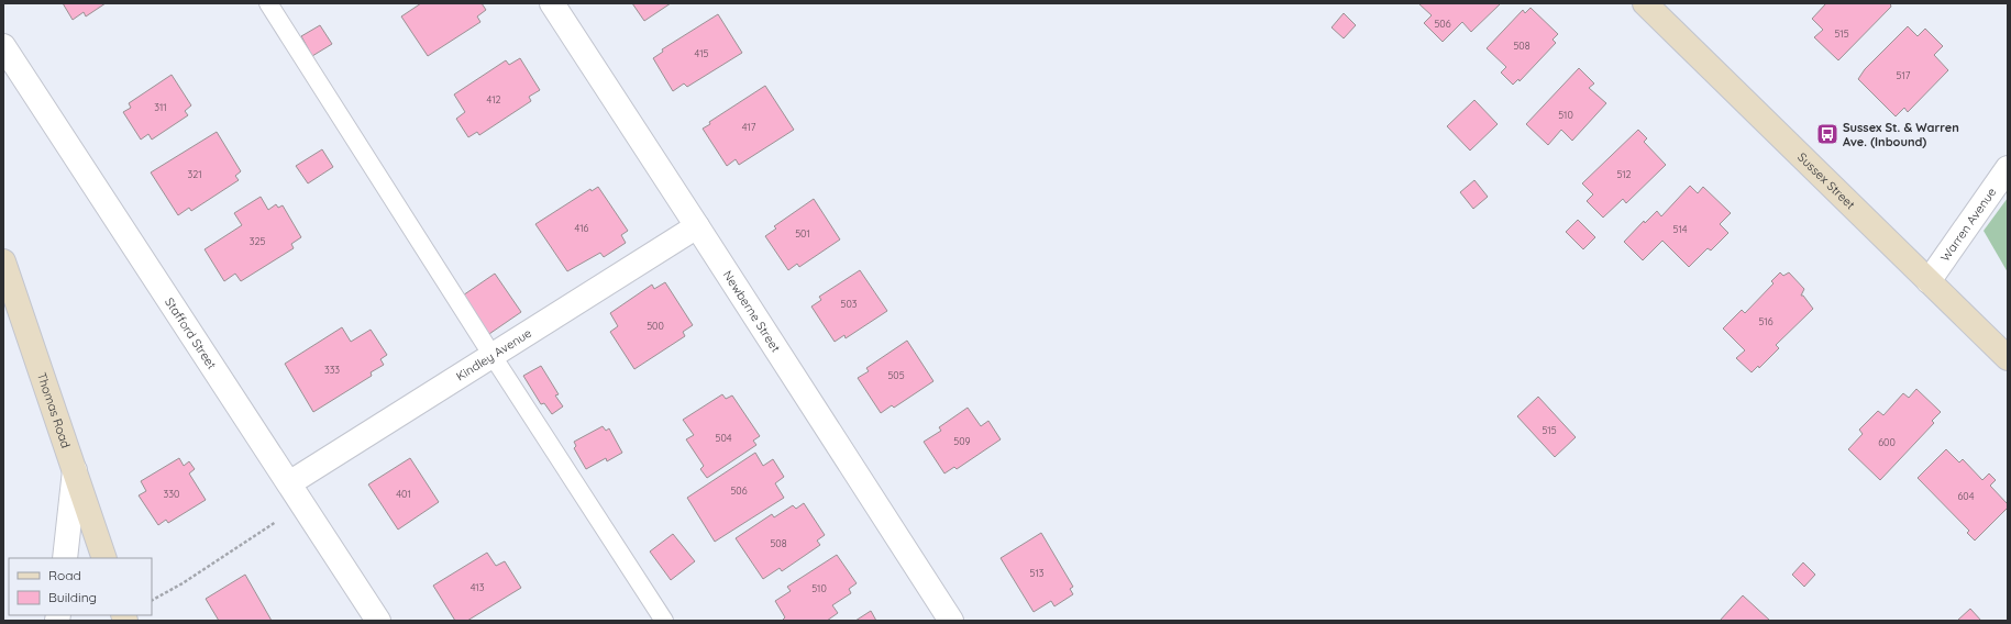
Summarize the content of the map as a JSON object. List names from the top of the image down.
{
  "streets": {
    "street": [
      "Sussex Street",
      "Warren Avenue",
      "Newberne Street",
      "Stafford Street",
      "Kindley Avenue",
      "Thomas Road"
    ]
  },
  "crossings": [
    ["Sussex Street", "Warren Avenue"],
    ["Newberne Street", "Kindley Avenue"],
    ["Stafford Street", "Kindley Avenue"]
  ],
  "places": {
    "bus stop": ["Sussex St. & Warren Ave. (Inbound)"]
  },
  "house_numbers": [
    "506",
    "515",
    "508",
    "415",
    "517",
    "412",
    "311",
    "510",
    "417",
    "321",
    "512",
    "416",
    "514",
    "501",
    "325",
    "503",
    "516",
    "500",
    "333",
    "505",
    "515",
    "504",
    "509",
    "600",
    "506",
    "330",
    "401",
    "604",
    "508",
    "513",
    "413",
    "510"
  ],
  "legend": ["Road", "Building"]
}
